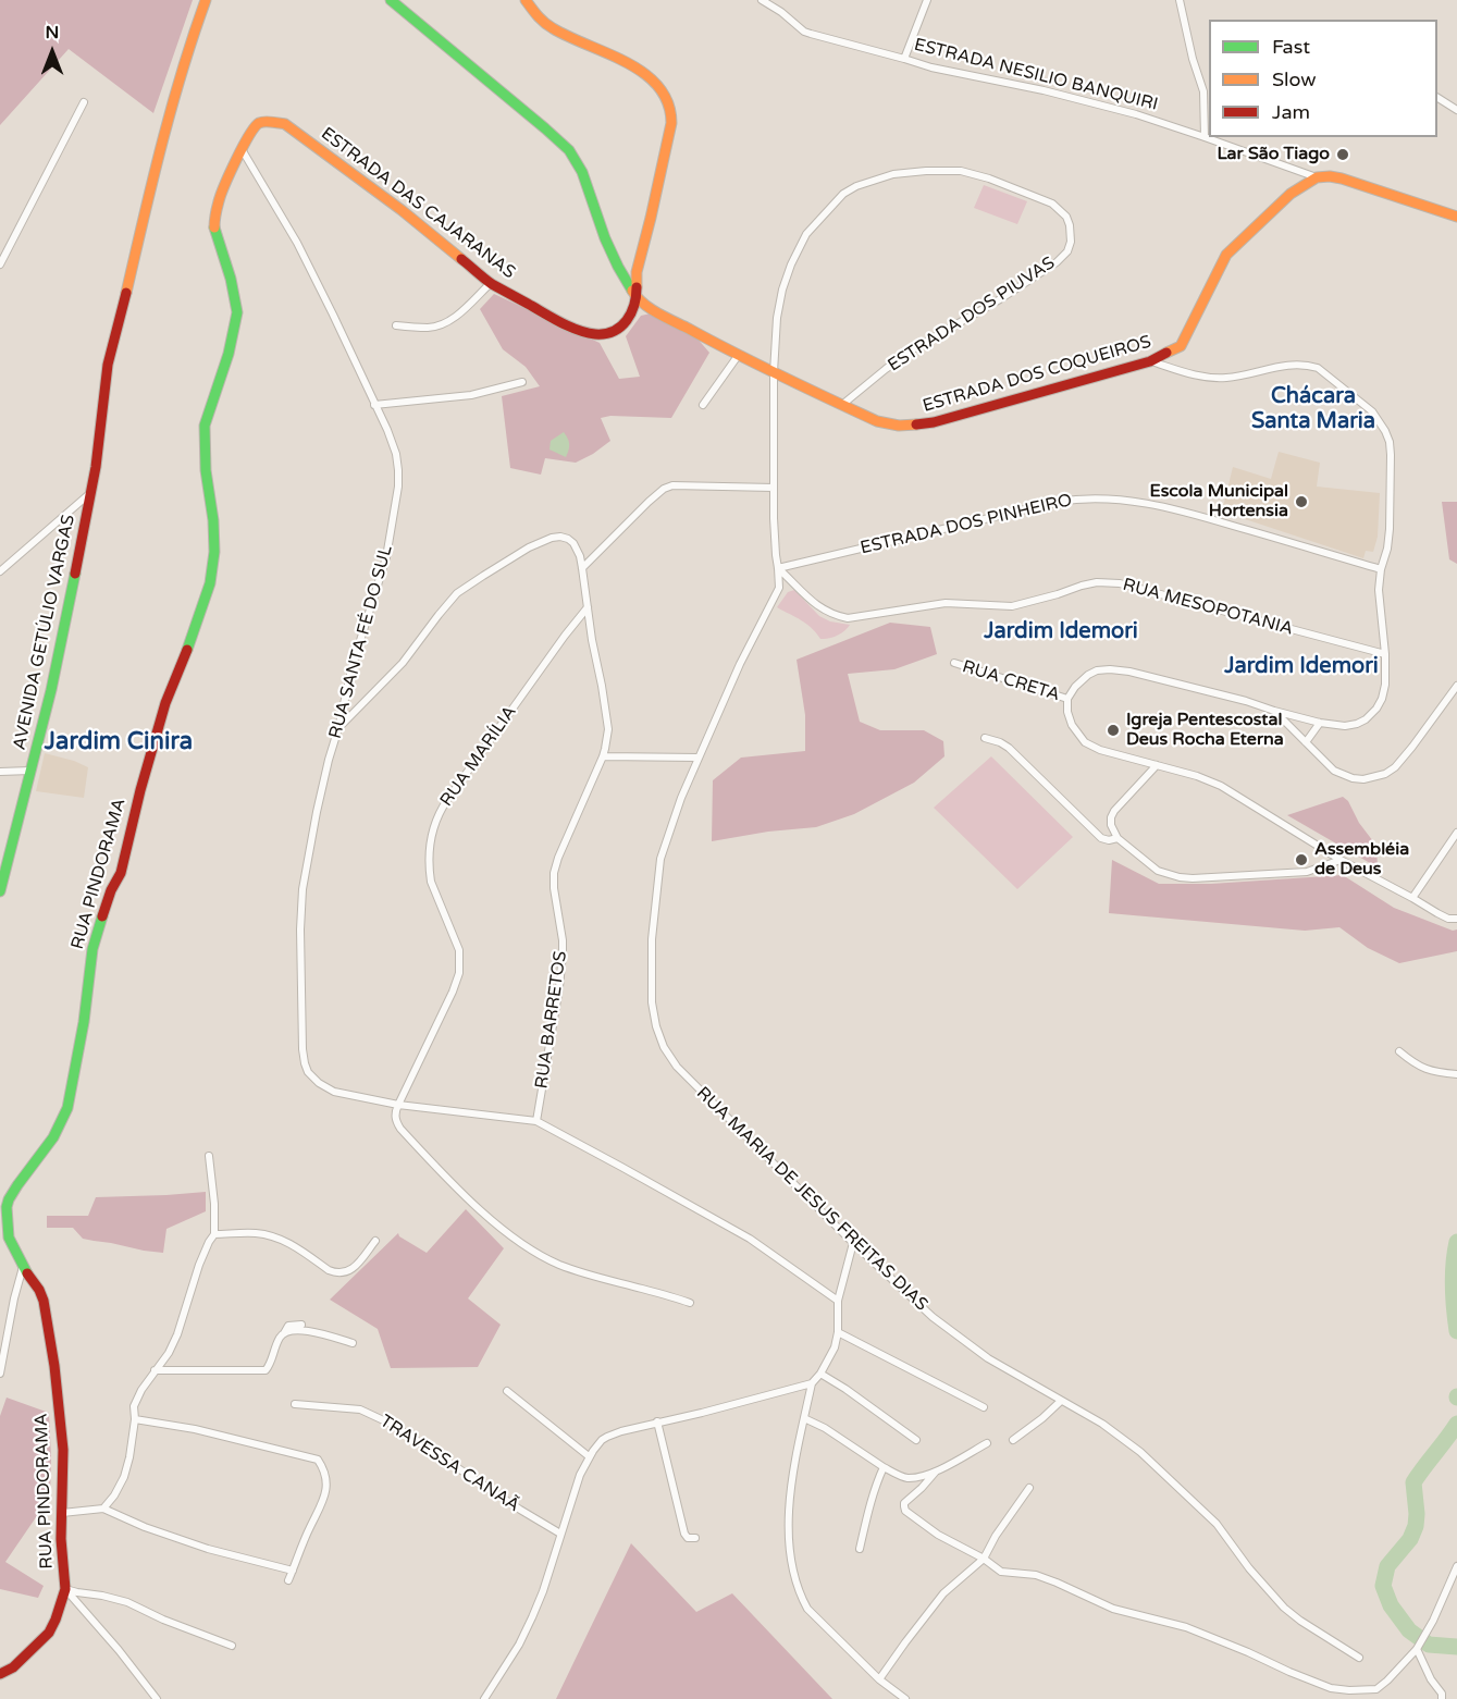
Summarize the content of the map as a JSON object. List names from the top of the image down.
{
  "streets": {
    "street": [
      "ESTRADA NESILIO BANQUIRI",
      "ESTRADA DAS CAJARANAS",
      "ESTRADA DOS PIUVAS",
      "ESTRADA DOS COQUEIROS",
      "ESTRADA DOS PINHEIRO",
      "RUA MESOPOTANIA",
      "AVENIDA GETÚLIO VARGAS",
      "RUA SANTA FÉ DO SUL",
      "RUA CRETA",
      "RUA MARÍLIA",
      "RUA PINDORAMA",
      "RUA BARRETOS",
      "RUA MARIA DE JESUS FREITAS DIAS",
      "TRAVESSA CANAÃ"
    ]
  },
  "crossings": [
    ["ESTRADA NESILIO BANQUIRI", "ESTRADA DOS COQUEIROS"],
    ["ESTRADA DAS CAJARANAS", "ESTRADA DOS COQUEIROS"],
    ["ESTRADA DAS CAJARANAS", "RUA PINDORAMA"],
    ["ESTRADA DOS PIUVAS", "ESTRADA DOS COQUEIROS"],
    ["ESTRADA DOS PIUVAS", "ESTRADA DOS PINHEIRO"],
    ["ESTRADA DOS PIUVAS", "RUA MESOPOTANIA"],
    ["ESTRADA DOS PIUVAS", "RUA MARIA DE JESUS FREITAS DIAS"],
    ["ESTRADA DOS PINHEIRO", "RUA MESOPOTANIA"],
    ["ESTRADA DOS PINHEIRO", "RUA MARIA DE JESUS FREITAS DIAS"],
    ["RUA MESOPOTANIA", "RUA MARIA DE JESUS FREITAS DIAS"],
    ["RUA SANTA FÉ DO SUL", "RUA MARÍLIA"],
    ["RUA SANTA FÉ DO SUL", "RUA PINDORAMA"],
    ["RUA SANTA FÉ DO SUL", "RUA BARRETOS"],
    ["RUA MARÍLIA", "RUA BARRETOS"]
  ],
  "districts": [
    "Chácara Santa Maria",
    "Jardim Idemori",
    "Jardim Idemori",
    "Jardim Cinira"
  ],
  "places": [
    "Lar São Tiago",
    "Escola Municipal Hortensia",
    "Igreja Pentescostal Deus Rocha Eterna",
    "Assembléia de Deus"
  ],
  "legend": ["Fast", "Slow", "Jam"],
  "north": "top"
}
